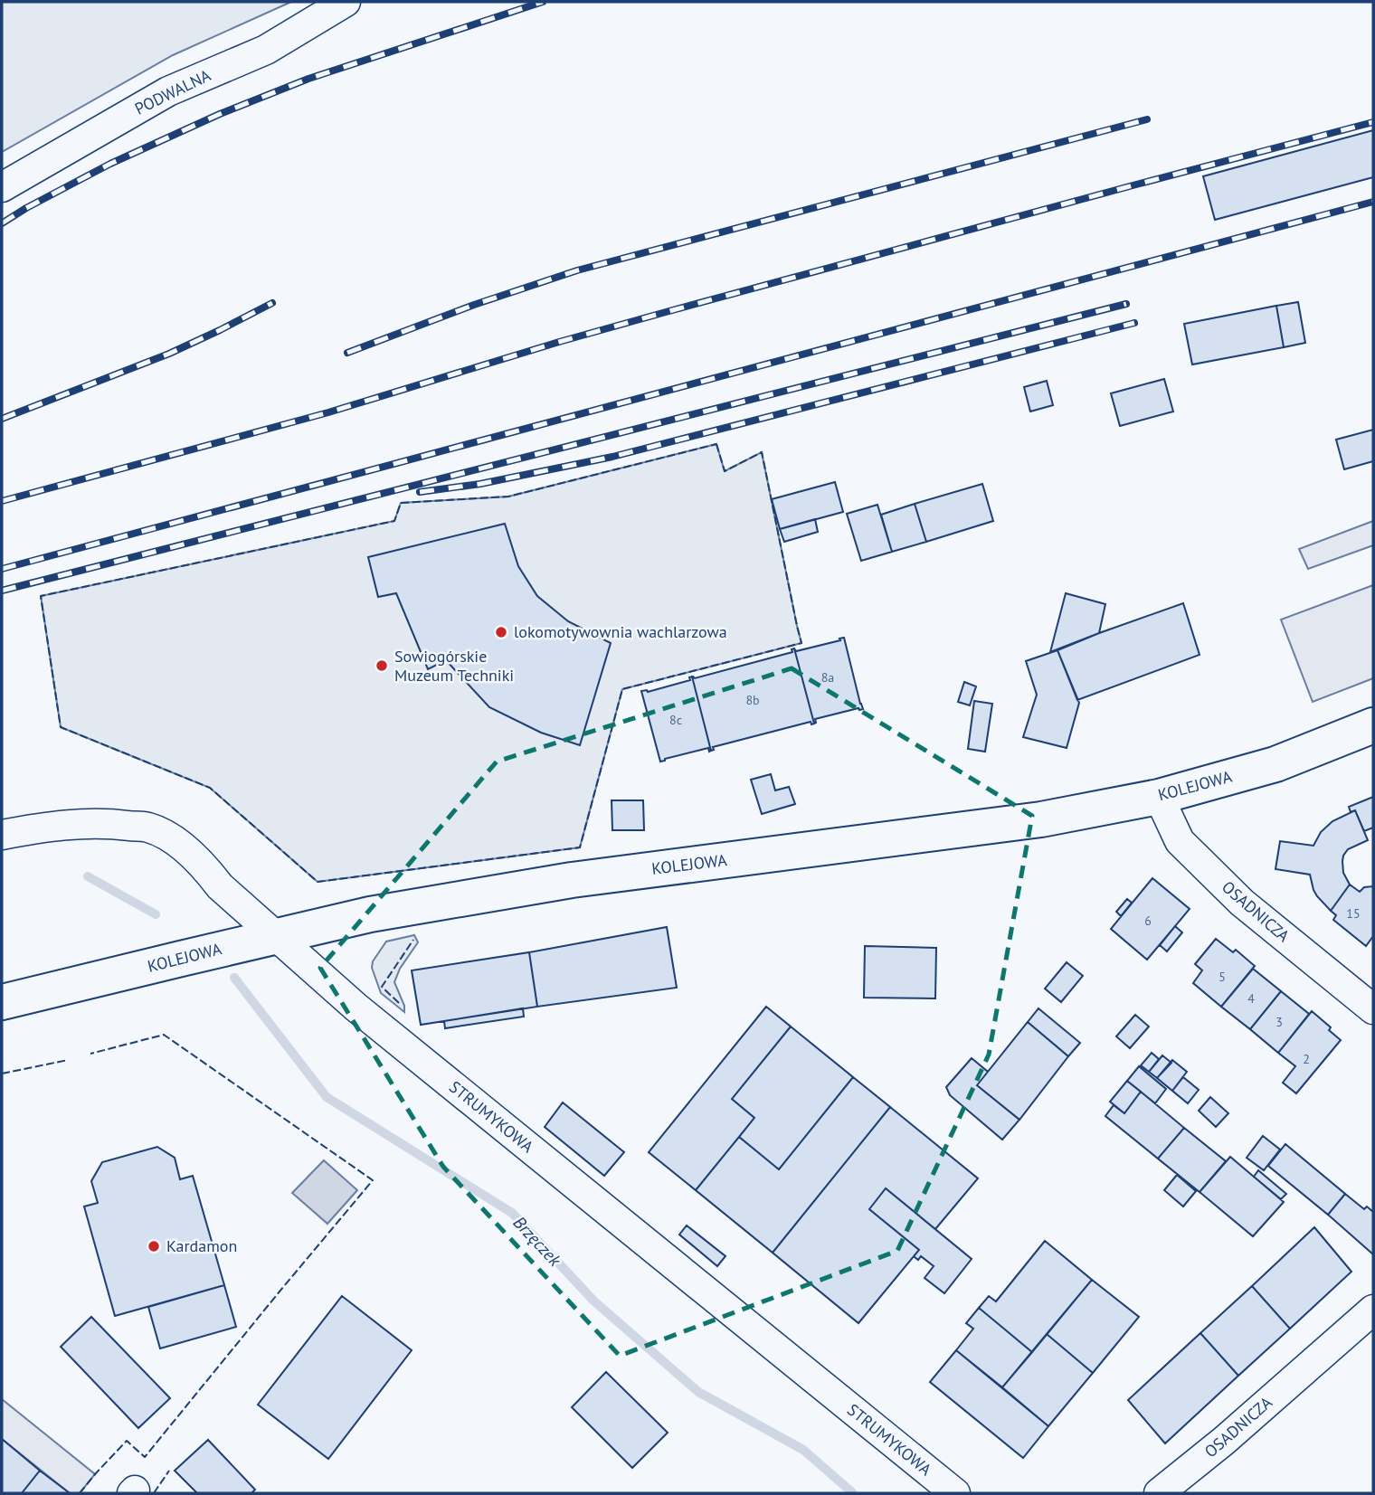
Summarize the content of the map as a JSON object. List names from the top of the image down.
{
  "streets": {
    "street": [
      "PODWALNA",
      "KOLEJOWA",
      "OSADNICZA",
      "STRUMYKOWA"
    ]
  },
  "crossings": [
    ["KOLEJOWA", "OSADNICZA"],
    ["KOLEJOWA", "STRUMYKOWA"]
  ],
  "water": ["Brzęczek"],
  "places": ["lokomotywownia wachlarzowa", "Sowiogórskie Muzeum Techniki", "Kardamon"],
  "house_numbers": [
    "8a",
    "8b",
    "8c",
    "15",
    "6",
    "5",
    "4",
    "3",
    "2"
  ]
}
